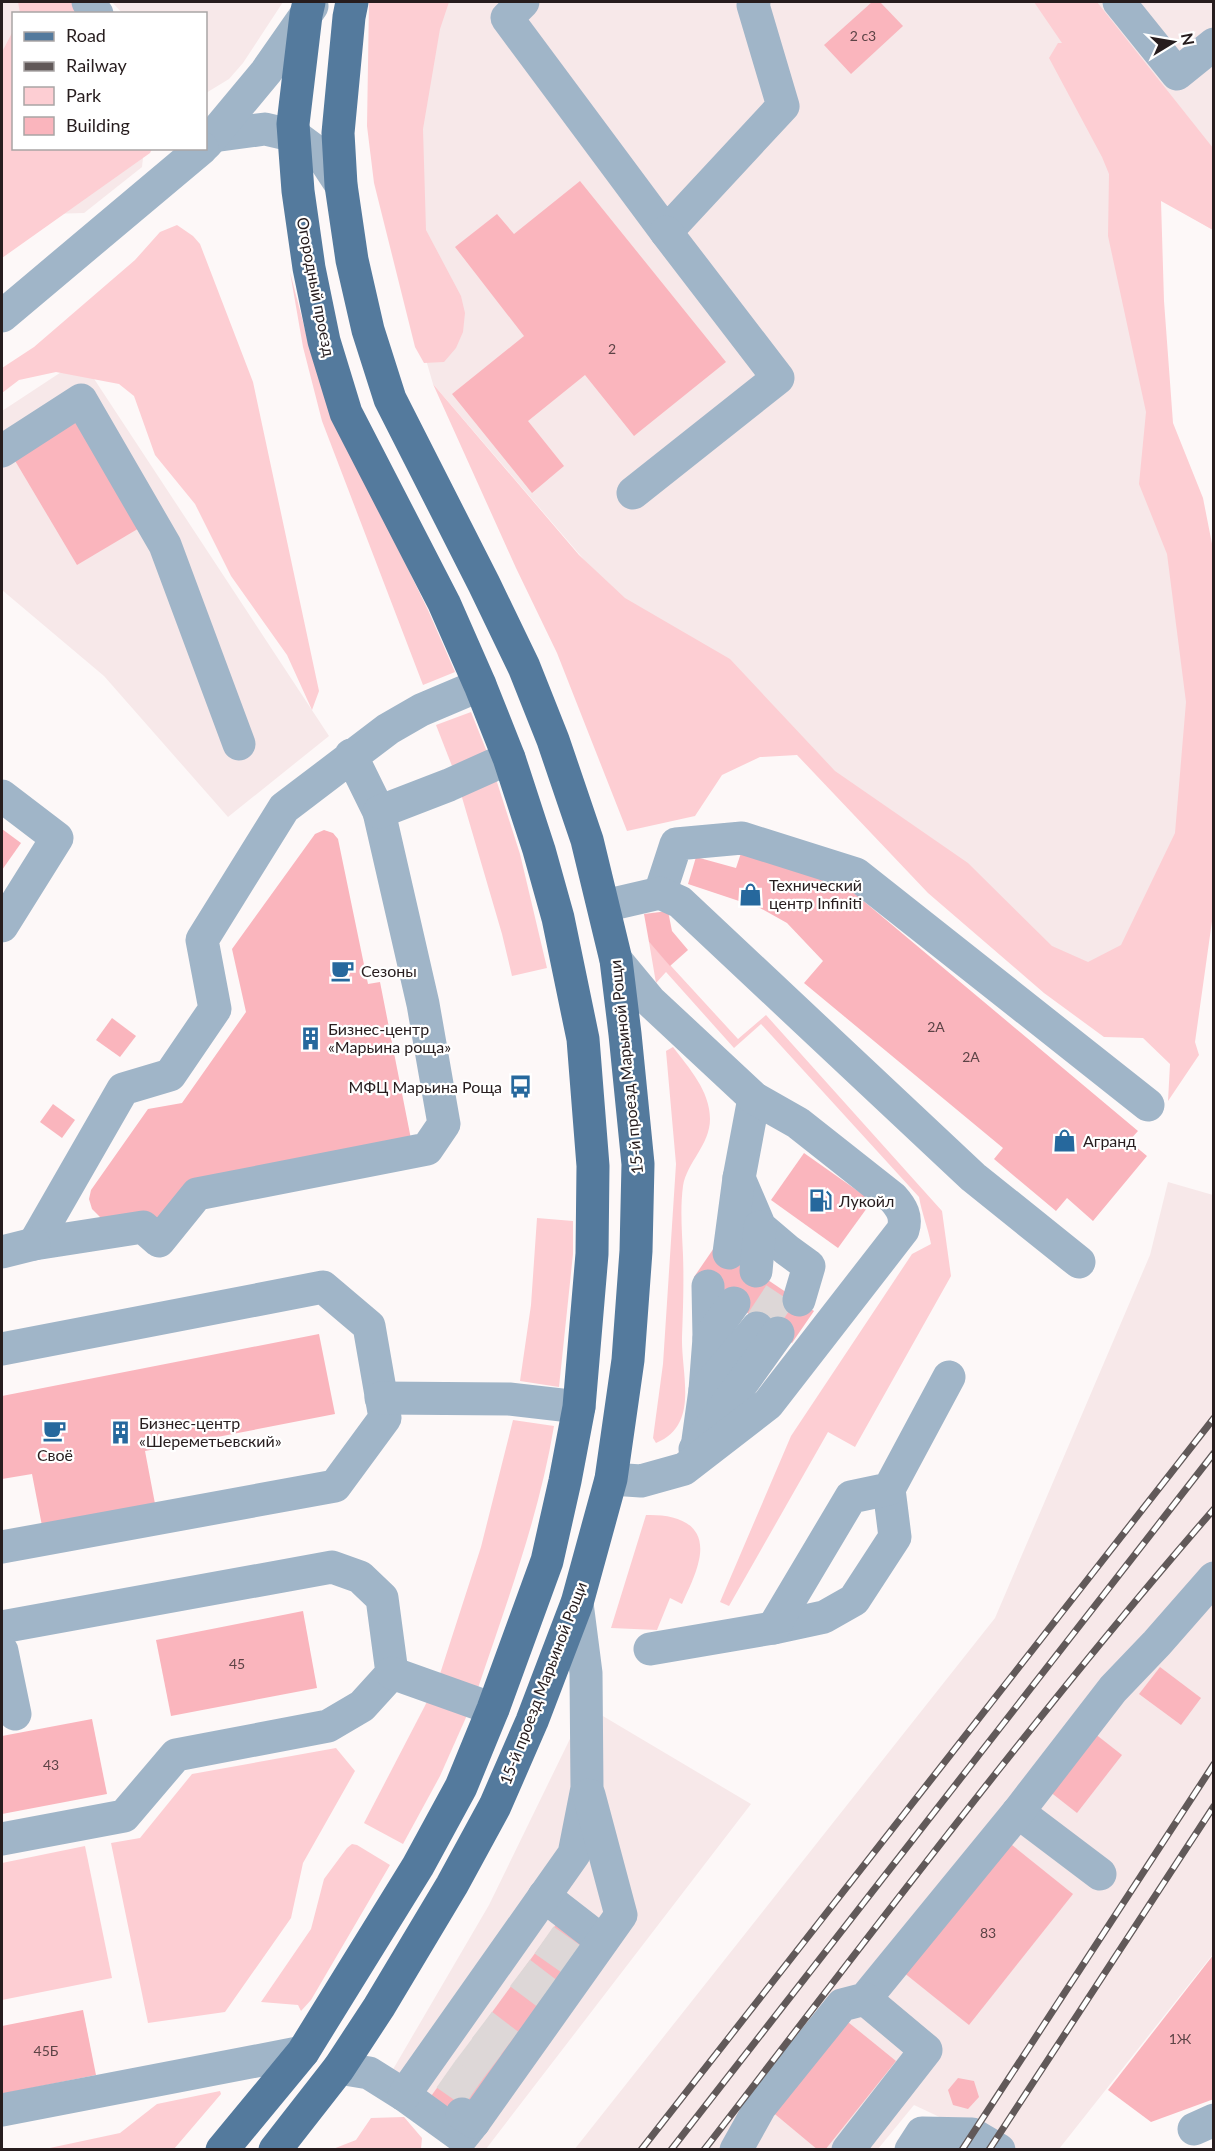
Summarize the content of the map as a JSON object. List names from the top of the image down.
{
  "streets": {
    "main road": ["Огородный проезд", "15-й проезд Марьиной Рощи"]
  },
  "places": {
    "shop": ["Технический центр Infiniti", "Агранд"],
    "cafe": ["Сезоны", "Своё"],
    "building": ["Бизнес-центр «Марьина роща»", "Бизнес-центр «Шереметьевский»"],
    "bus stop": ["МФЦ Марьина Роща"],
    "fuel station": ["Лукойл"]
  },
  "house_numbers": [
    "2 с3",
    "2",
    "2А",
    "2А",
    "45",
    "43",
    "83",
    "1Ж",
    "45Б"
  ],
  "legend": [
    "Road",
    "Railway",
    "Park",
    "Building"
  ],
  "north": "right"
}
